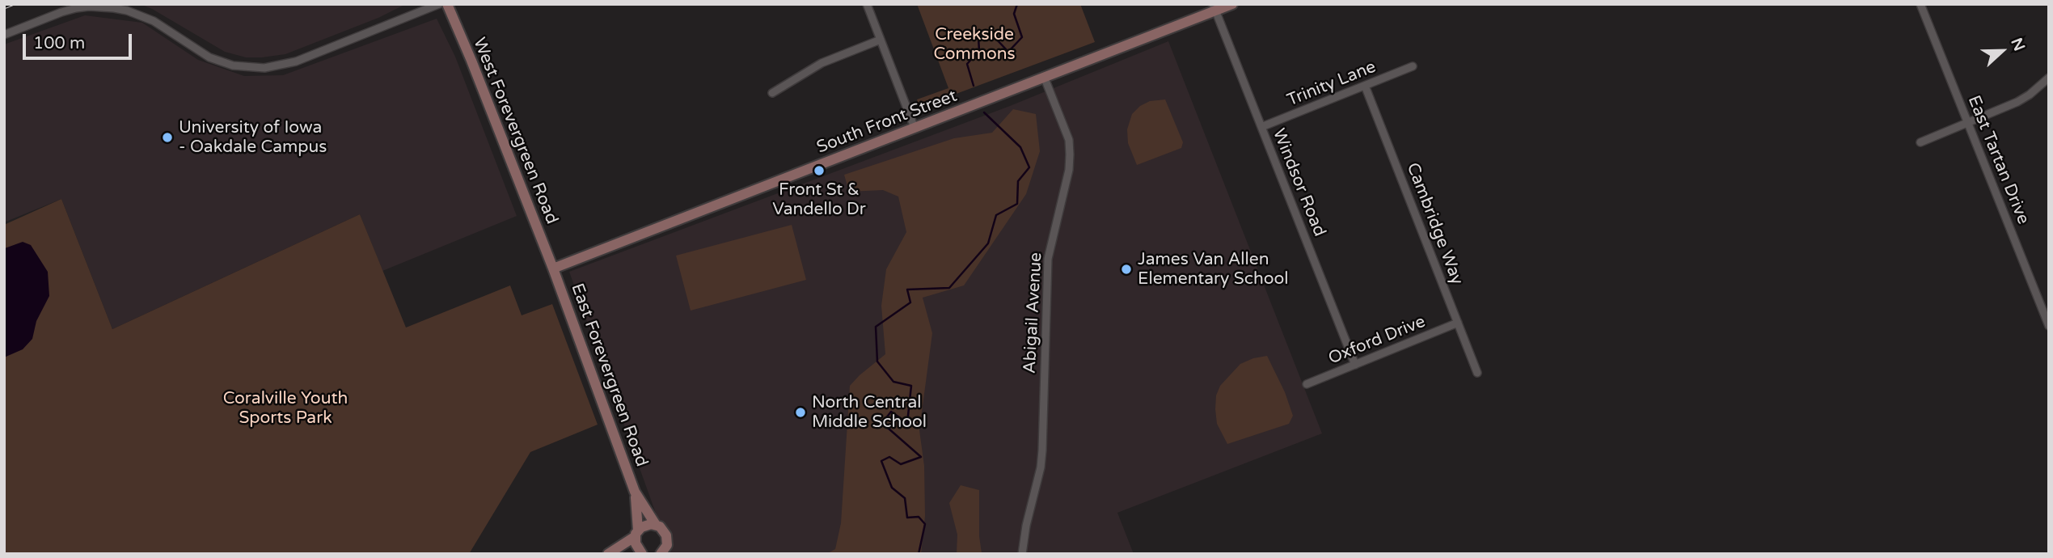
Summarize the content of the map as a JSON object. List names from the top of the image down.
{
  "streets": {
    "street": [
      "Trinity Lane",
      "South Front Street",
      "West Forevergreen Road",
      "East Tartan Drive",
      "Windsor Road",
      "Cambridge Way",
      "Abigail Avenue",
      "Oxford Drive",
      "East Forevergreen Road"
    ]
  },
  "crossings": [
    ["Trinity Lane", "Windsor Road"],
    ["Trinity Lane", "Cambridge Way"],
    ["South Front Street", "West Forevergreen Road"],
    ["South Front Street", "Windsor Road"],
    ["South Front Street", "Abigail Avenue"],
    ["South Front Street", "East Forevergreen Road"],
    ["West Forevergreen Road", "East Forevergreen Road"],
    ["Windsor Road", "Oxford Drive"],
    ["Cambridge Way", "Oxford Drive"]
  ],
  "parks": ["Creekside Commons", "Coralville Youth Sports Park"],
  "places": [
    "University of Iowa - Oakdale Campus",
    "Front St & Vandello Dr",
    "James Van Allen Elementary School",
    "North Central Middle School"
  ],
  "scale_bar": "100 m",
  "north": "right"
}
